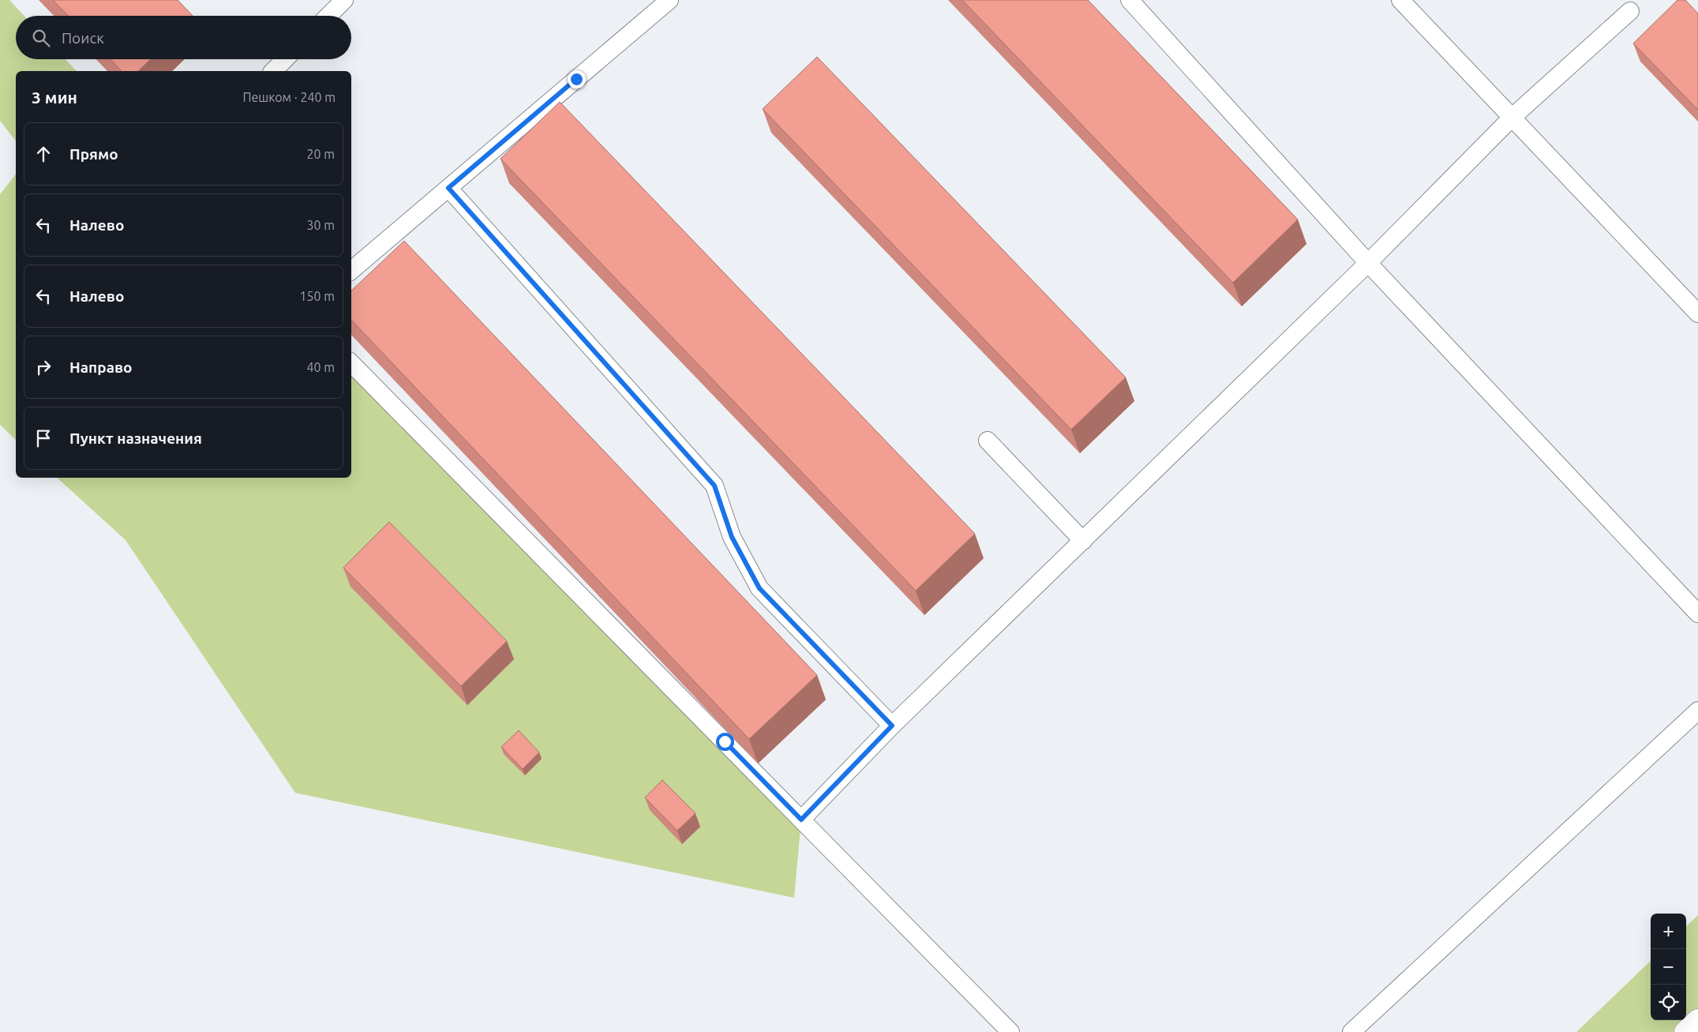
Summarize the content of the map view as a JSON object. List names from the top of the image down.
{
  "page": {
    "search": "Поиск",
    "heading": ["3 мин", "Пешком · 240 m"],
    "list": [
      ["Прямо", "20 m"],
      ["Налево", "30 m"],
      ["Налево", "150 m"],
      ["Направо", "40 m"],
      "Пункт назначения"
    ],
    "map_buttons": ["+", "−"]
  }
}
